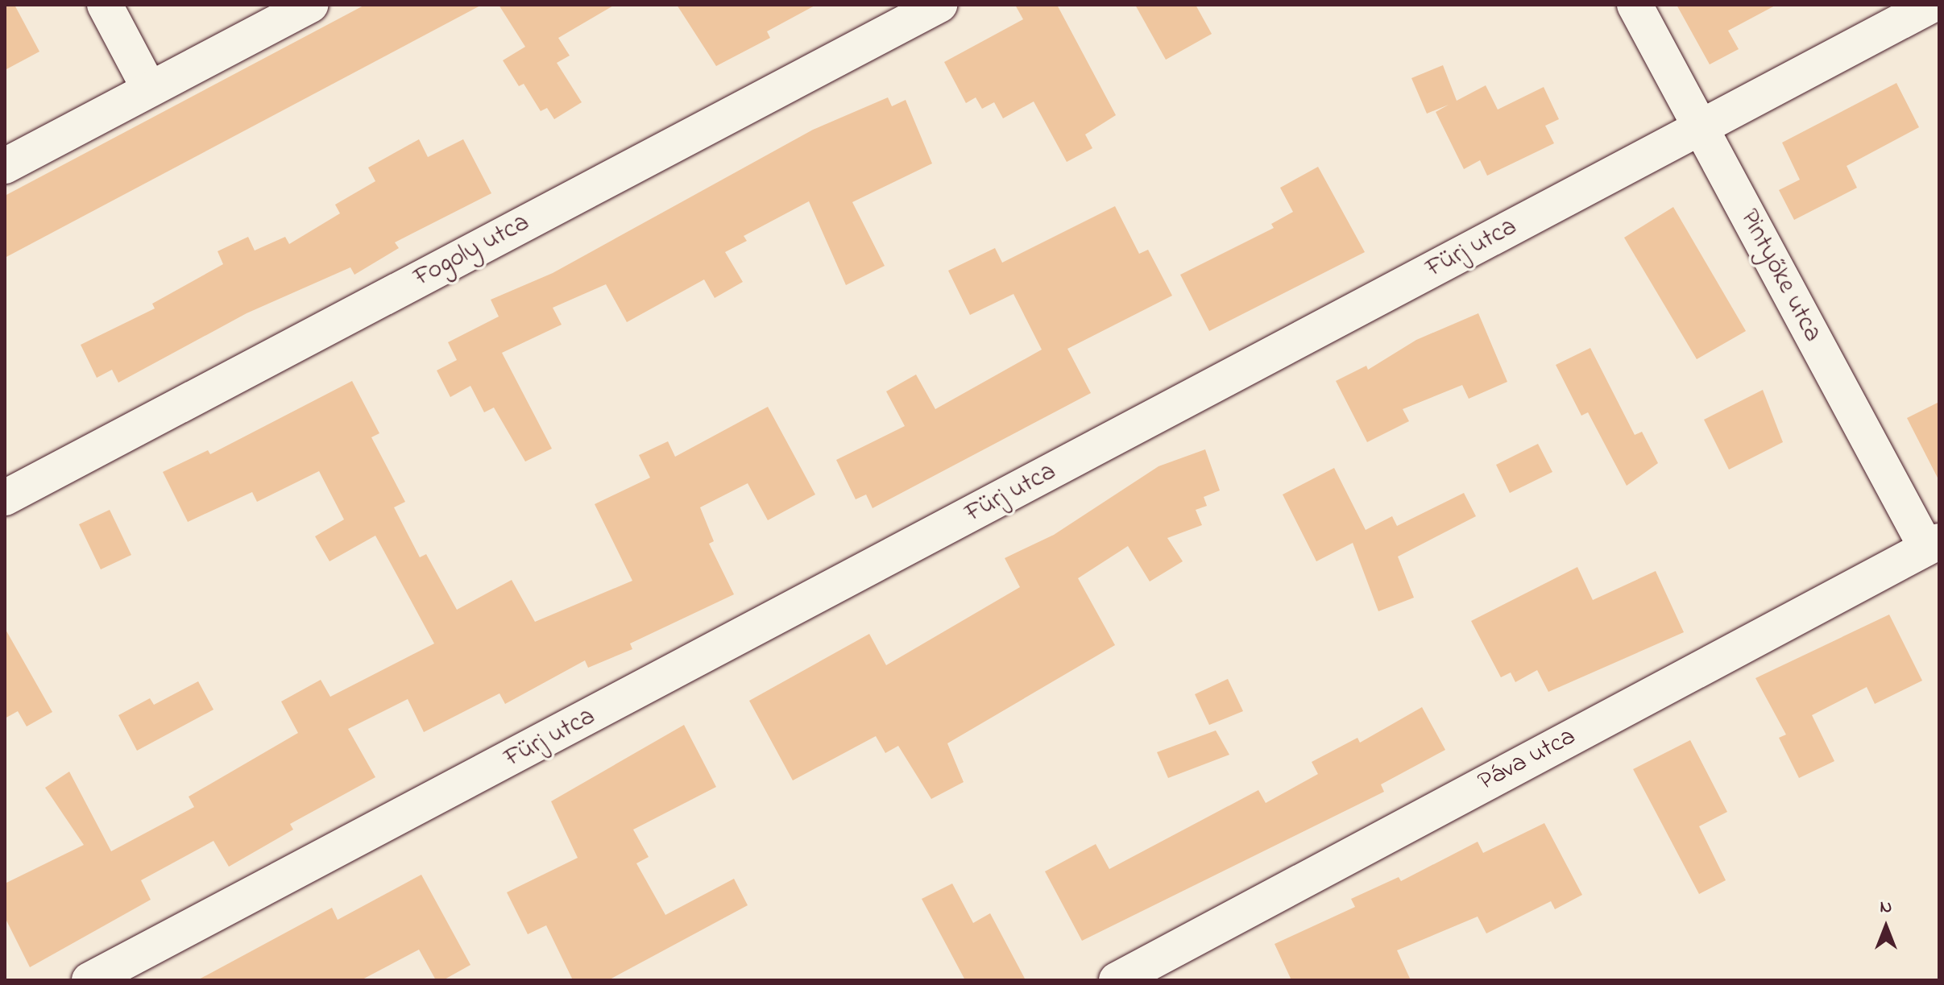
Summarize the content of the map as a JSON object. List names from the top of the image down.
{
  "streets": {
    "street": [
      "Fürj utca",
      "Fogoly utca",
      "Pintyőke utca",
      "Páva utca"
    ]
  },
  "crossings": [
    ["Fürj utca", "Pintyőke utca"],
    ["Pintyőke utca", "Páva utca"]
  ],
  "north": "top"
}
